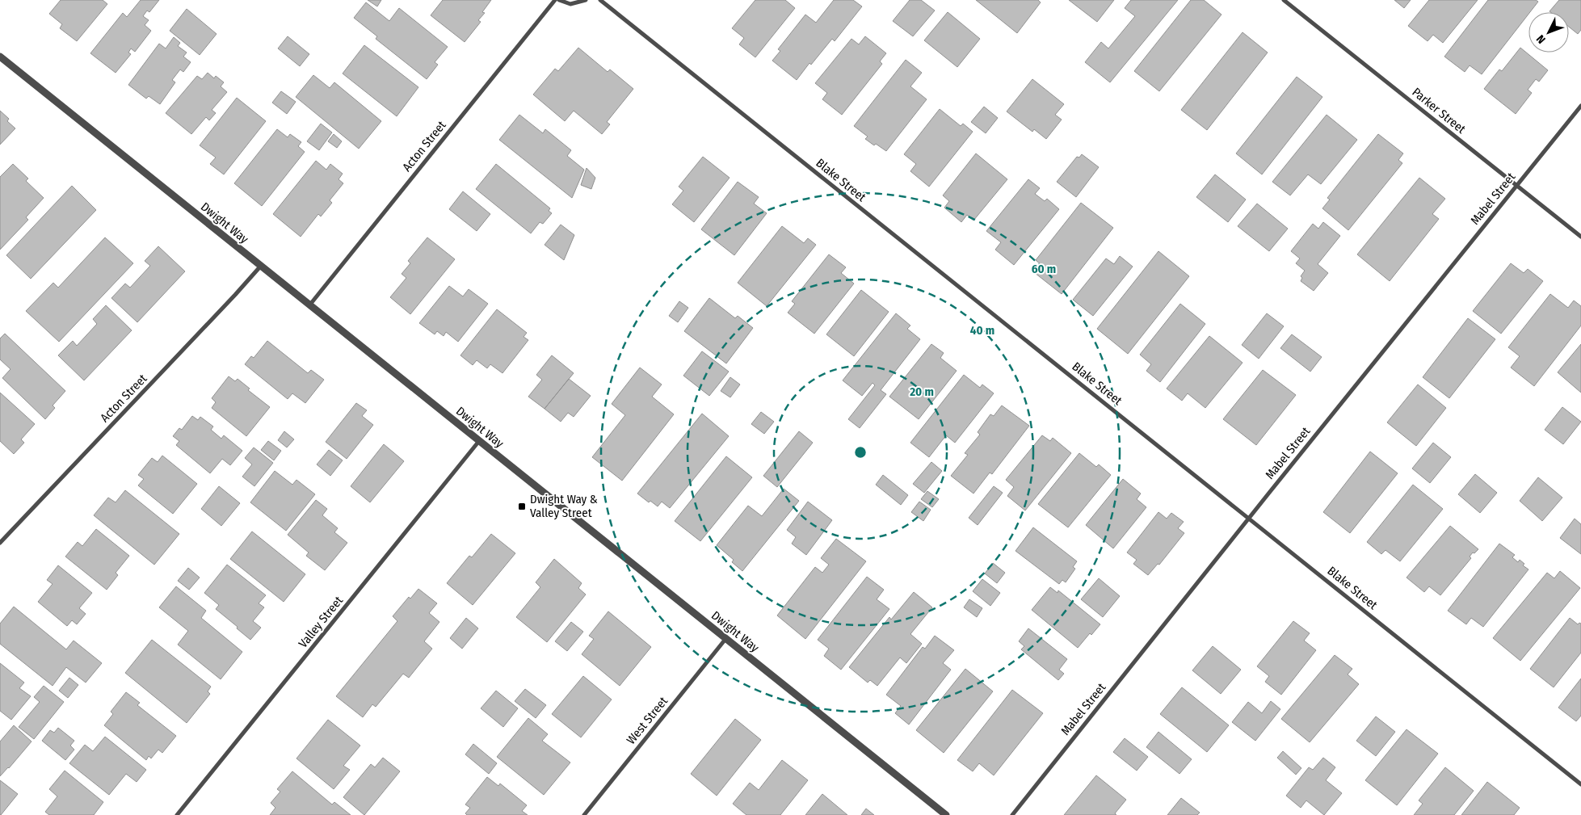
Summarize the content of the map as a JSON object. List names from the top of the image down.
{
  "streets": {
    "street": [
      "Parker Street",
      "Acton Street",
      "Blake Street",
      "Mabel Street",
      "Dwight Way",
      "Valley Street",
      "West Street"
    ]
  },
  "crossings": [
    ["Parker Street", "Mabel Street"],
    ["Acton Street", "Dwight Way"],
    ["Blake Street", "Mabel Street"],
    ["Dwight Way", "Valley Street"],
    ["Dwight Way", "West Street"]
  ],
  "places": {
    "transit": ["Dwight Way & Valley Street"]
  },
  "north": "bottom left",
  "rings": ["60 m", "40 m", "20 m"]
}
